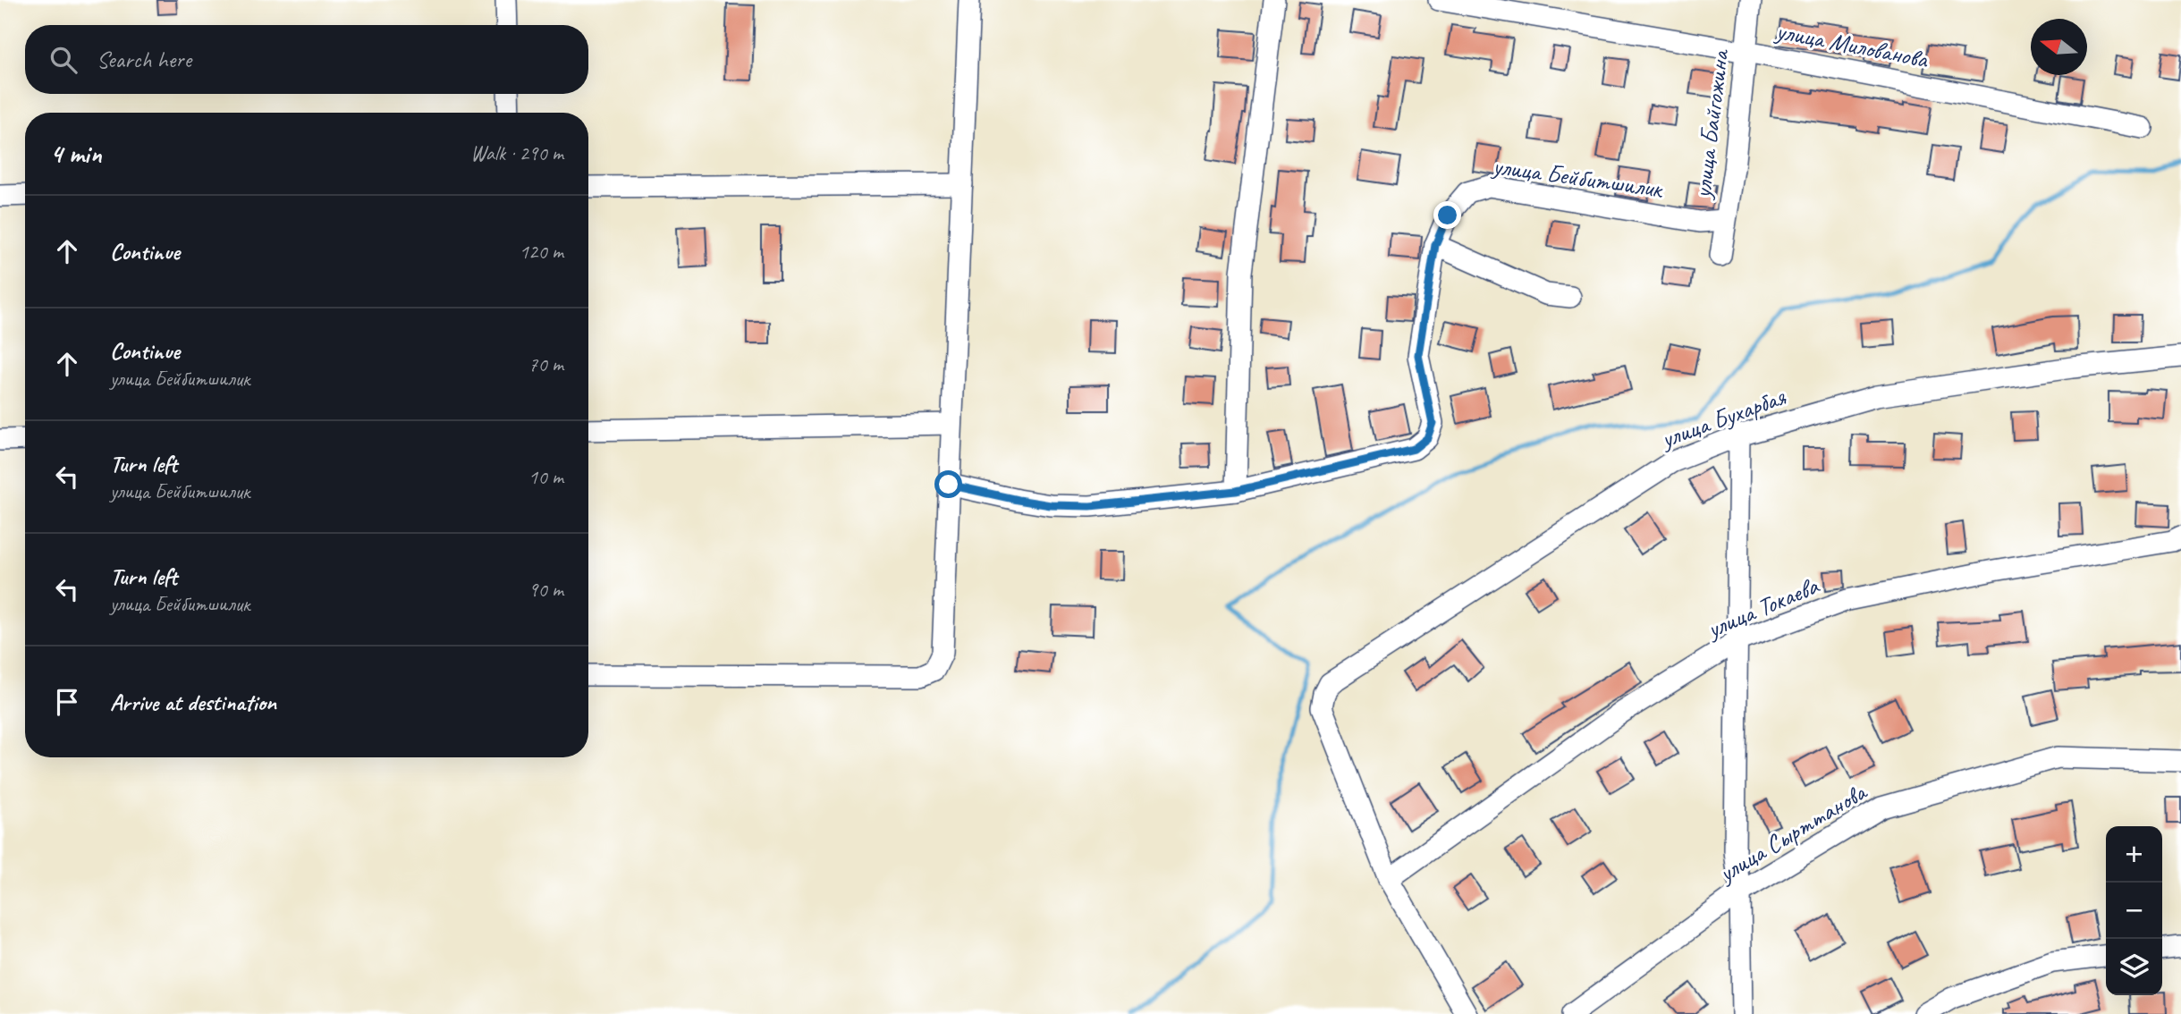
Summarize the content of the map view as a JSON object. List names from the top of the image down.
{
  "streets": {
    "street": [
      "улица Милованова",
      "улица Байгожина",
      "улица Бейбитшилик",
      "улица Бухарбая",
      "улица Токаева",
      "улица Сырттанова"
    ]
  },
  "crossings": [
    ["улица Милованова", "улица Байгожина"],
    ["улица Байгожина", "улица Бейбитшилик"],
    ["улица Бухарбая", "улица Токаева"]
  ],
  "north": "left",
  "page": {
    "search": "Search here",
    "heading": ["4 min", "Walk · 290 m"],
    "list": [
      ["Continue", "120 m"],
      ["Continue", "улица Бейбитшилик", "70 m"],
      ["Turn left", "улица Бейбитшилик", "10 m"],
      ["Turn left", "улица Бейбитшилик", "90 m"],
      "Arrive at destination"
    ],
    "map_buttons": ["+", "−"]
  }
}
